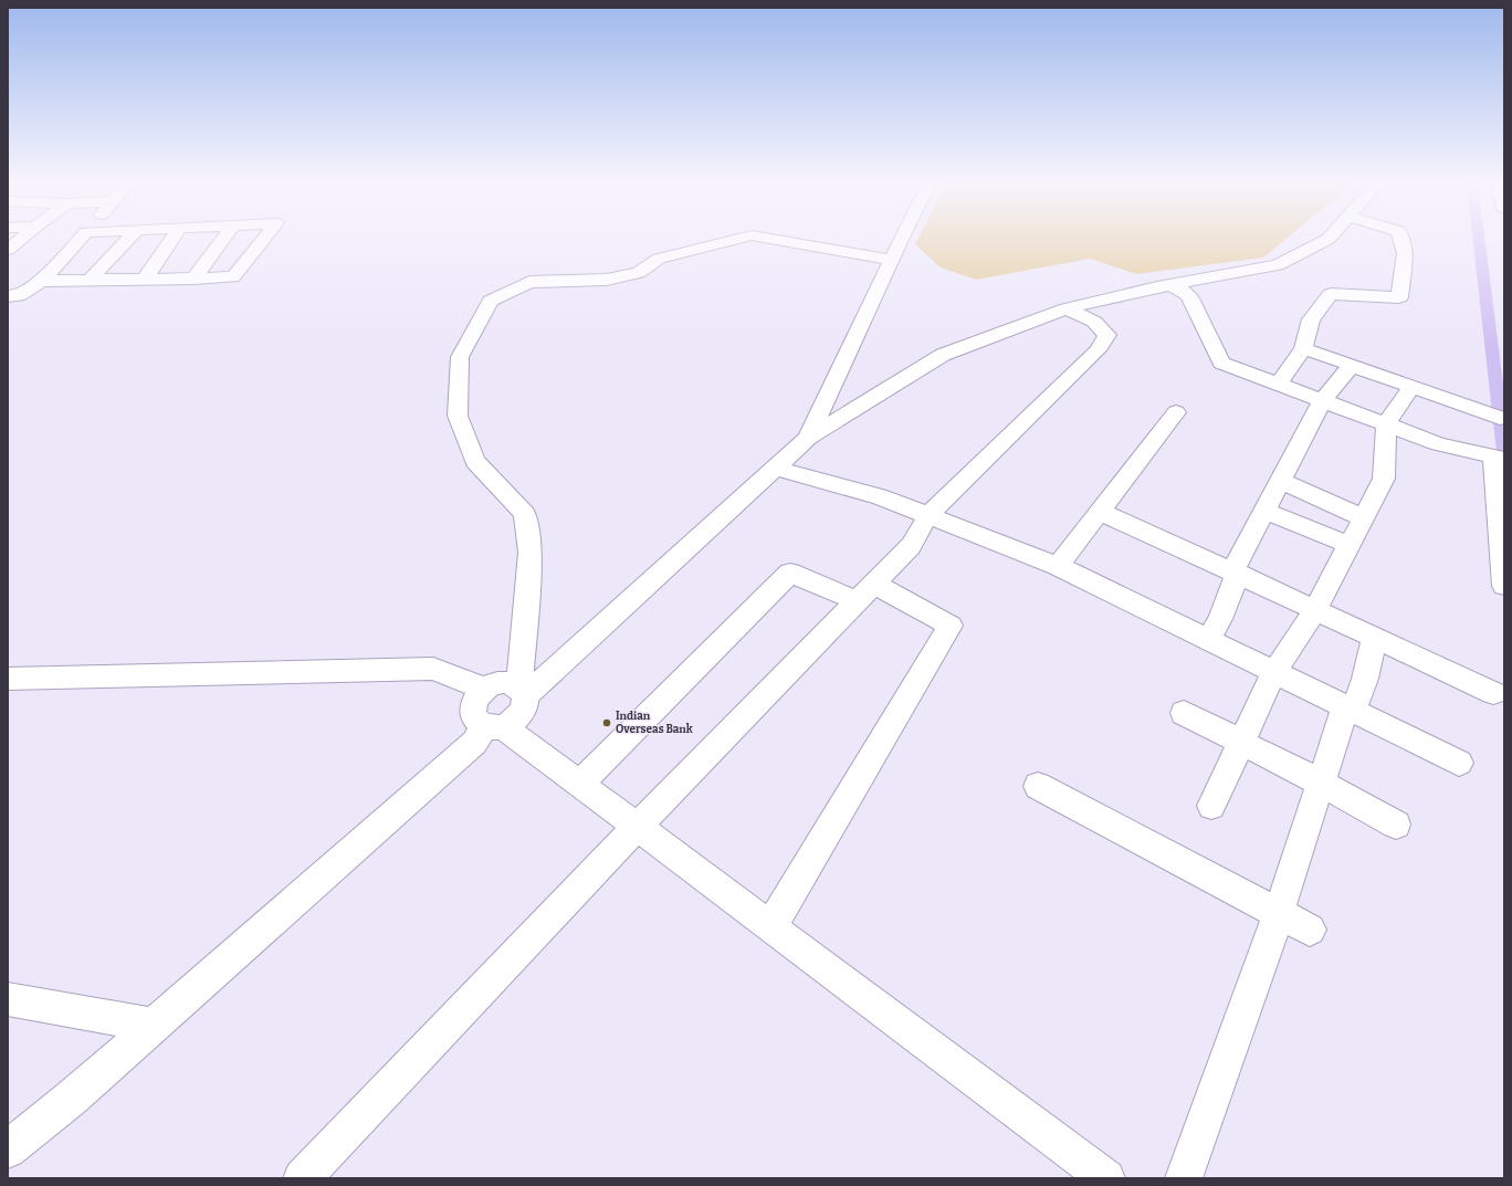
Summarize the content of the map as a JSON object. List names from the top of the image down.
{
  "places": ["Indian Overseas Bank"]
}
